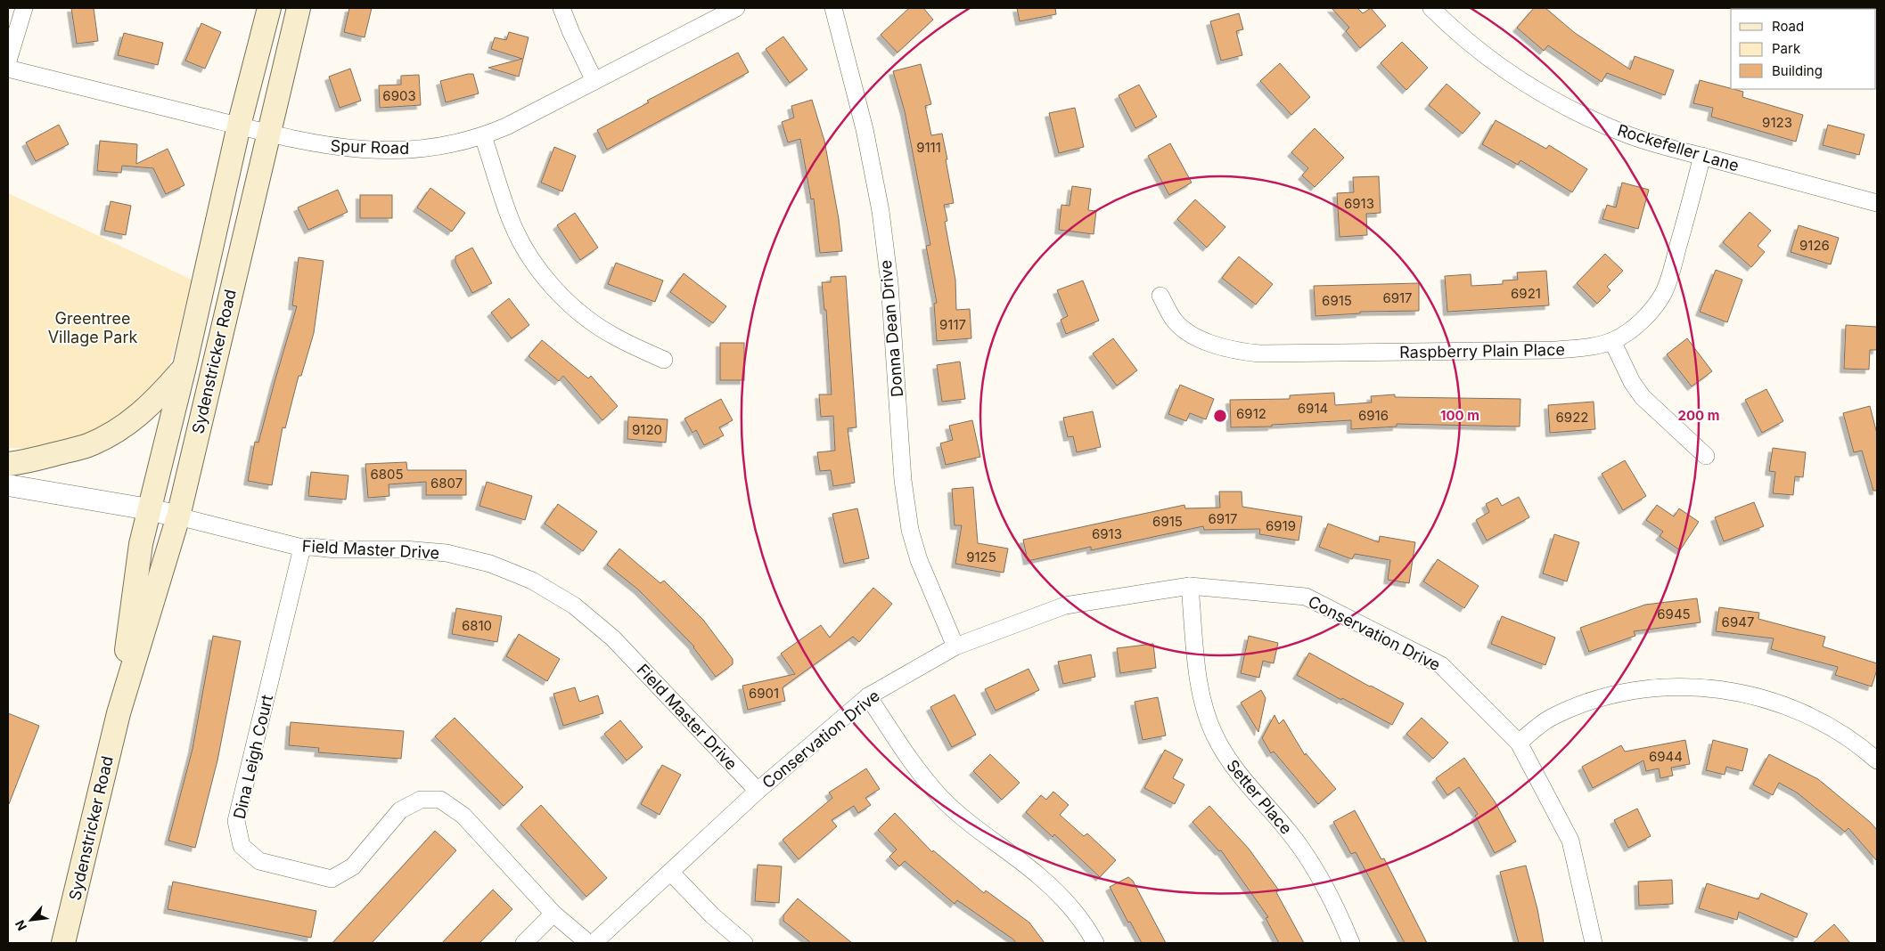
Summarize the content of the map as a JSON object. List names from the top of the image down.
{
  "streets": {
    "main road": ["Sydenstricker Road"],
    "street": [
      "Spur Road",
      "Rockefeller Lane",
      "Donna Dean Drive",
      "Raspberry Plain Place",
      "Field Master Drive",
      "Conservation Drive",
      "Dina Leigh Court",
      "Setter Place"
    ]
  },
  "crossings": [
    ["Spur Road", "Sydenstricker Road"],
    ["Rockefeller Lane", "Raspberry Plain Place"],
    ["Donna Dean Drive", "Conservation Drive"],
    ["Sydenstricker Road", "Field Master Drive"],
    ["Field Master Drive", "Conservation Drive"],
    ["Field Master Drive", "Dina Leigh Court"],
    ["Conservation Drive", "Setter Place"]
  ],
  "parks": ["Greentree Village Park"],
  "house_numbers": [
    "6903",
    "9123",
    "9111",
    "6913",
    "9126",
    "6921",
    "6917",
    "6915",
    "9117",
    "6914",
    "6912",
    "6916",
    "6922",
    "9120",
    "6805",
    "6807",
    "6917",
    "6915",
    "6919",
    "6913",
    "9125",
    "6945",
    "6947",
    "6810",
    "6901",
    "6944"
  ],
  "legend": ["Road", "Park", "Building"],
  "north": "bottom left",
  "rings": ["100 m", "200 m"]
}
